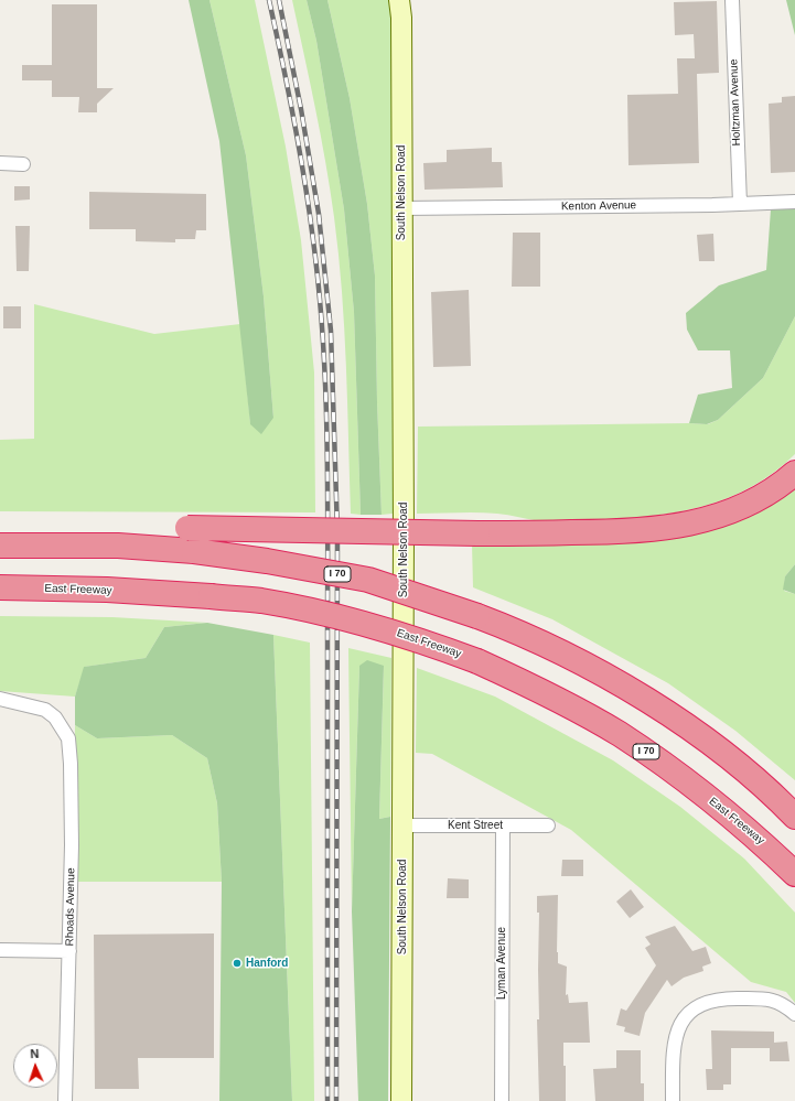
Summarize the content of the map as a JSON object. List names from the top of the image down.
{
  "streets": {
    "highway": ["I 70", "East Freeway"],
    "street": [
      "Holtzman Avenue",
      "South Nelson Road",
      "Kenton Avenue",
      "Kent Street",
      "Rhoads Avenue",
      "Lyman Avenue"
    ]
  },
  "crossings": [
    ["Holtzman Avenue", "Kenton Avenue"],
    ["South Nelson Road", "Kenton Avenue"],
    ["South Nelson Road", "Kent Street"],
    ["Kent Street", "Lyman Avenue"]
  ],
  "places": ["Hanford"],
  "north": "top"
}
